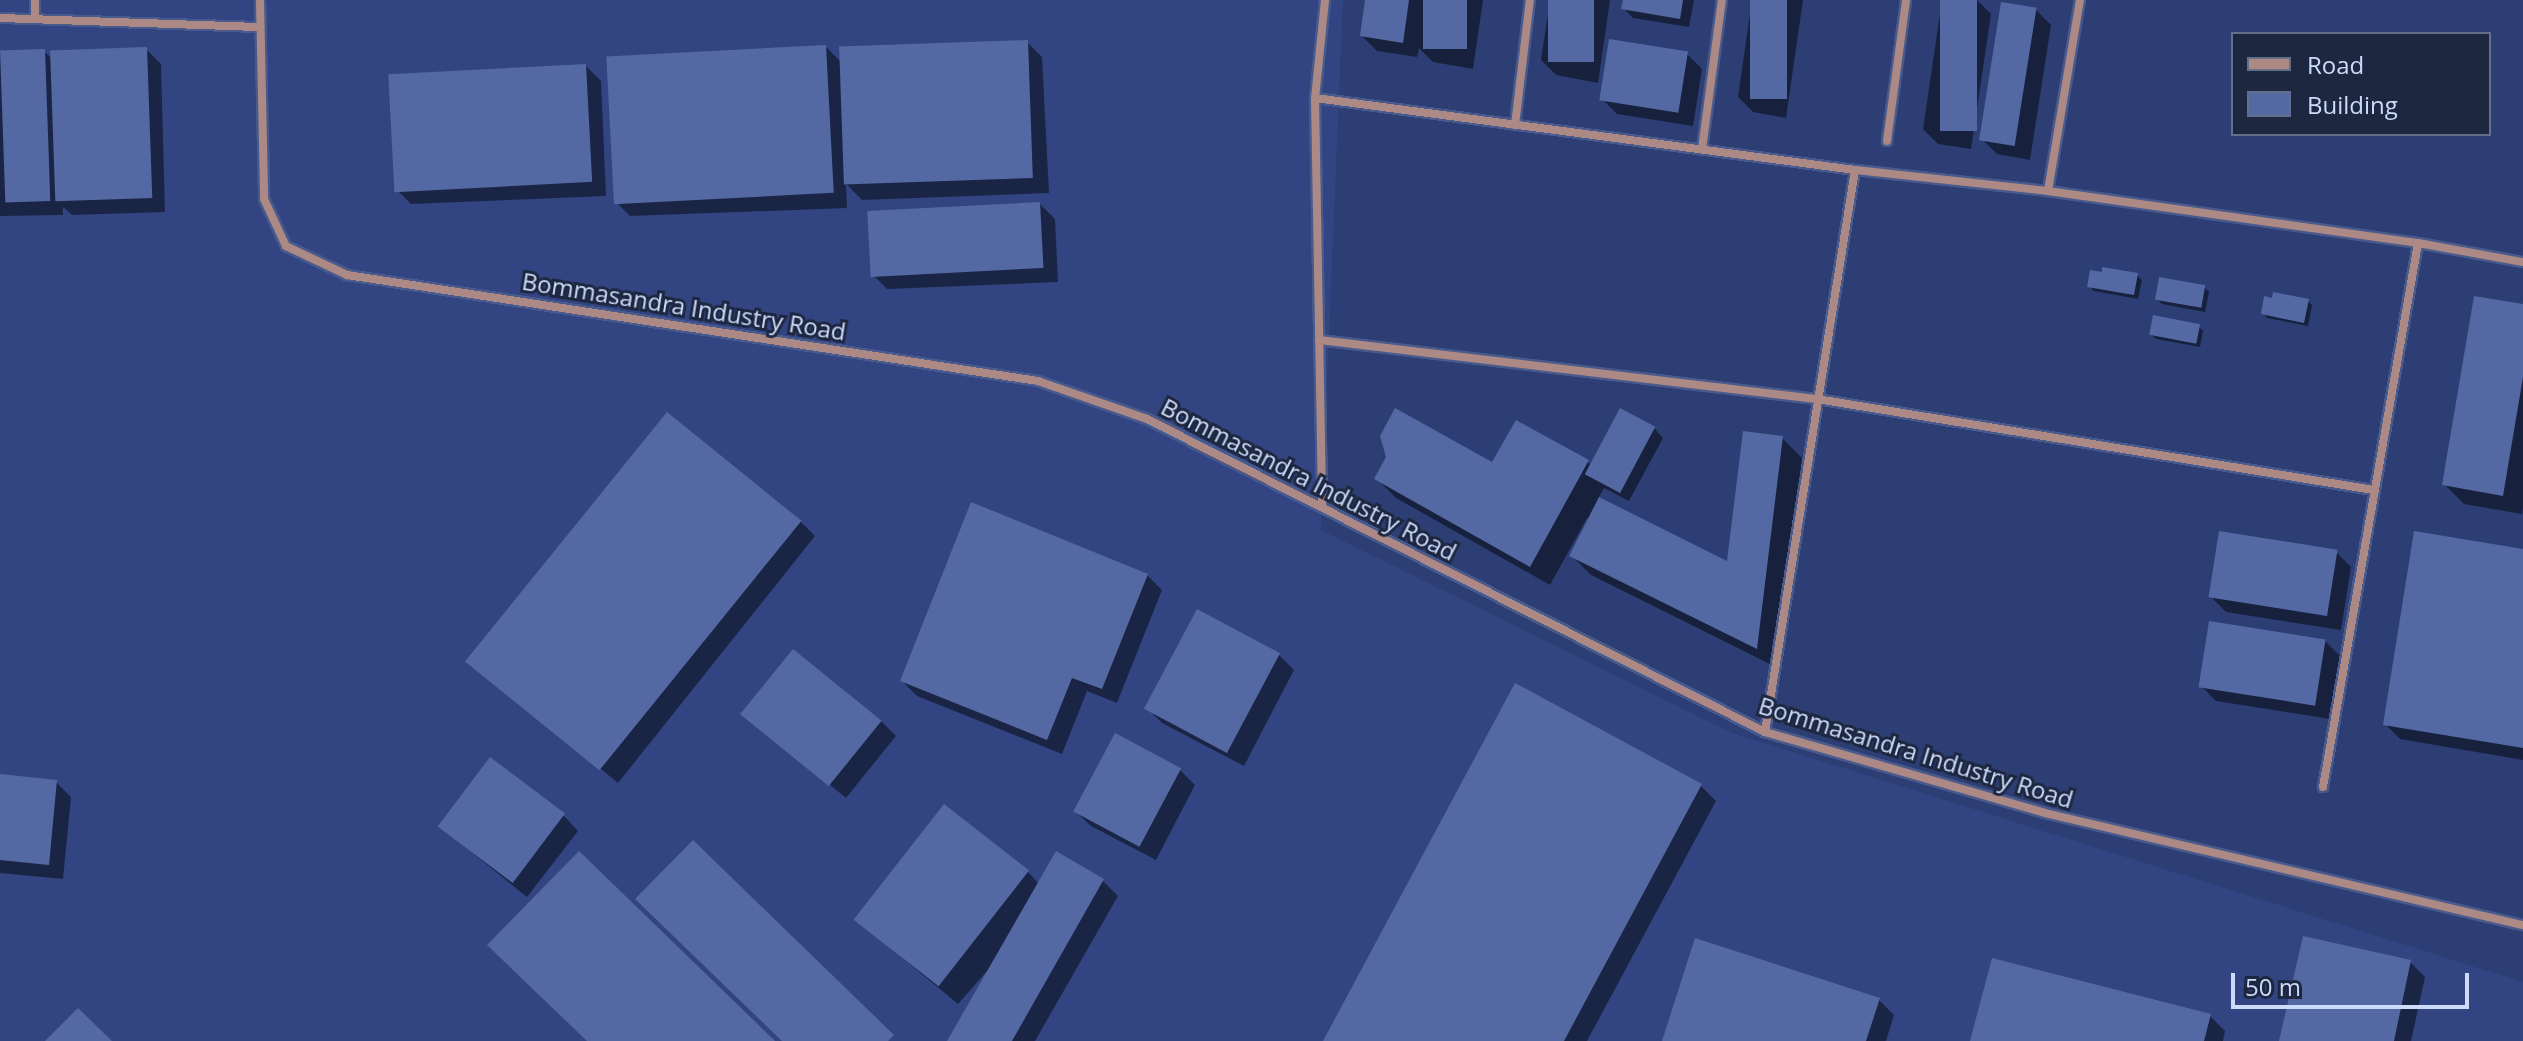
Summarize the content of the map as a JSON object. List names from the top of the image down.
{
  "streets": {
    "street": ["Bommasandra Industry Road"]
  },
  "legend": ["Road", "Building"],
  "scale_bar": "50 m"
}
